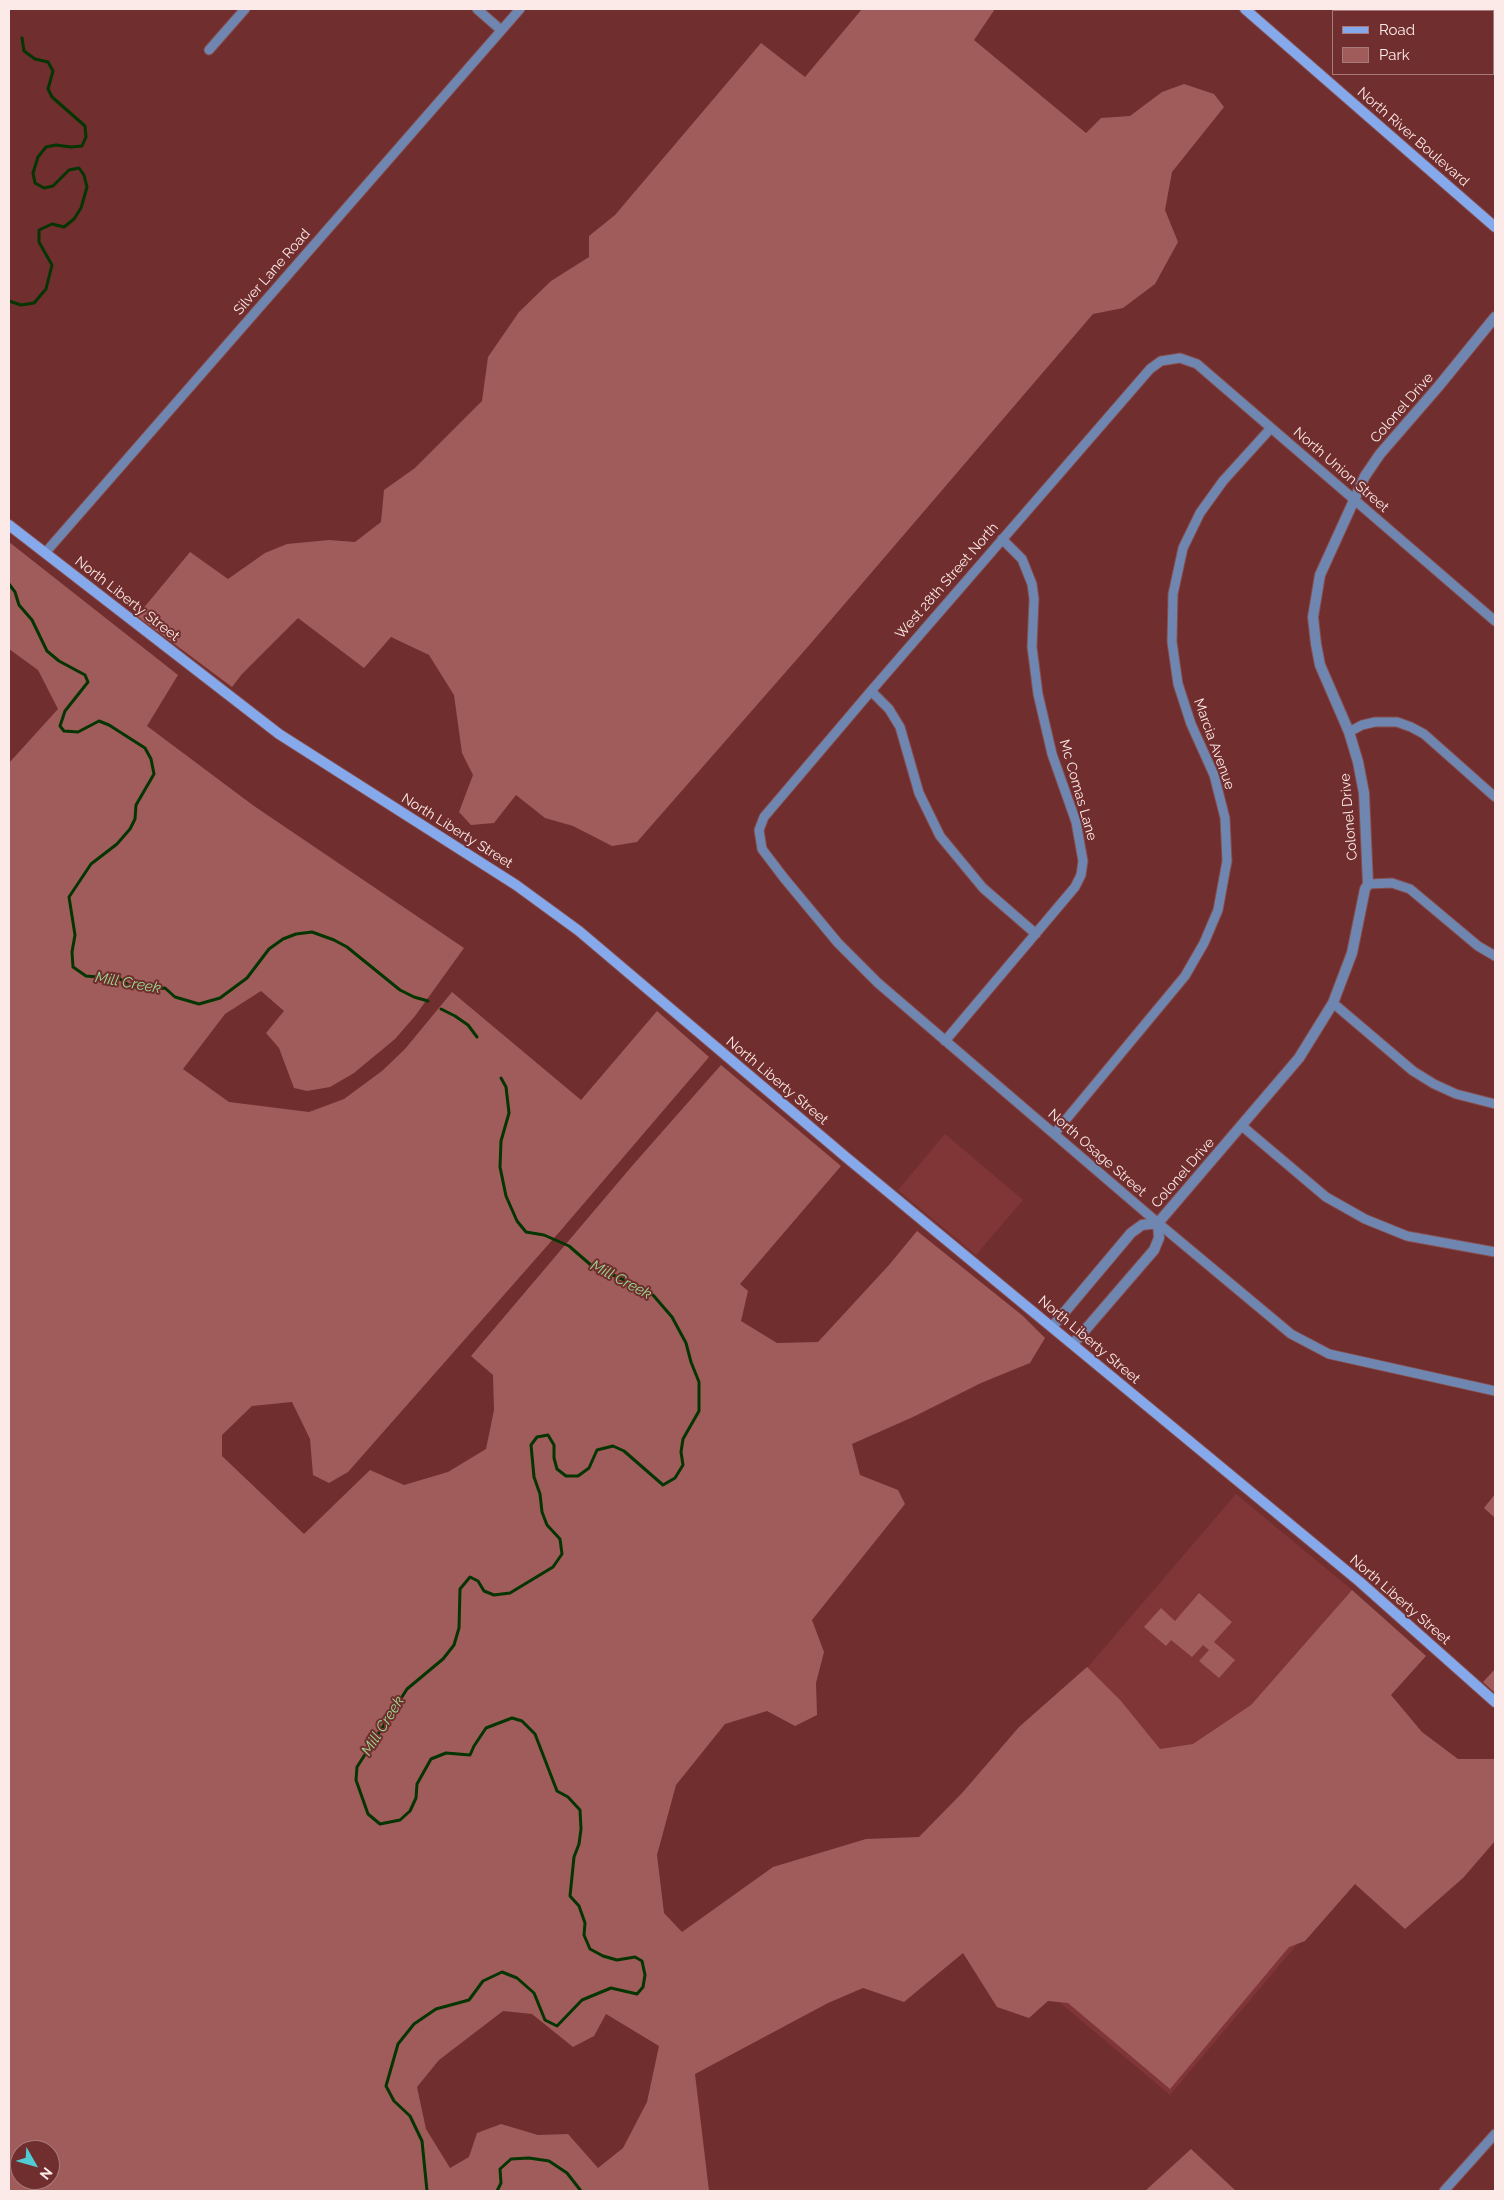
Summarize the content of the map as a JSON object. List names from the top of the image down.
{
  "streets": {
    "main road": ["North River Boulevard", "North Liberty Street"],
    "street": [
      "Silver Lane Road",
      "Colonel Drive",
      "North Union Street",
      "West 28th Street North",
      "Marcia Avenue",
      "Mc Comas Lane",
      "North Osage Street"
    ]
  },
  "crossings": [
    ["Silver Lane Road", "North Liberty Street"],
    ["Colonel Drive", "North Union Street"],
    ["Colonel Drive", "North Liberty Street"],
    ["Colonel Drive", "North Osage Street"],
    ["North Union Street", "West 28th Street North"],
    ["North Union Street", "Marcia Avenue"],
    ["West 28th Street North", "Mc Comas Lane"],
    ["West 28th Street North", "North Osage Street"],
    ["Marcia Avenue", "North Osage Street"],
    ["Mc Comas Lane", "North Osage Street"]
  ],
  "water": ["Mill Creek"],
  "legend": ["Road", "Park"],
  "north": "bottom right"
}
